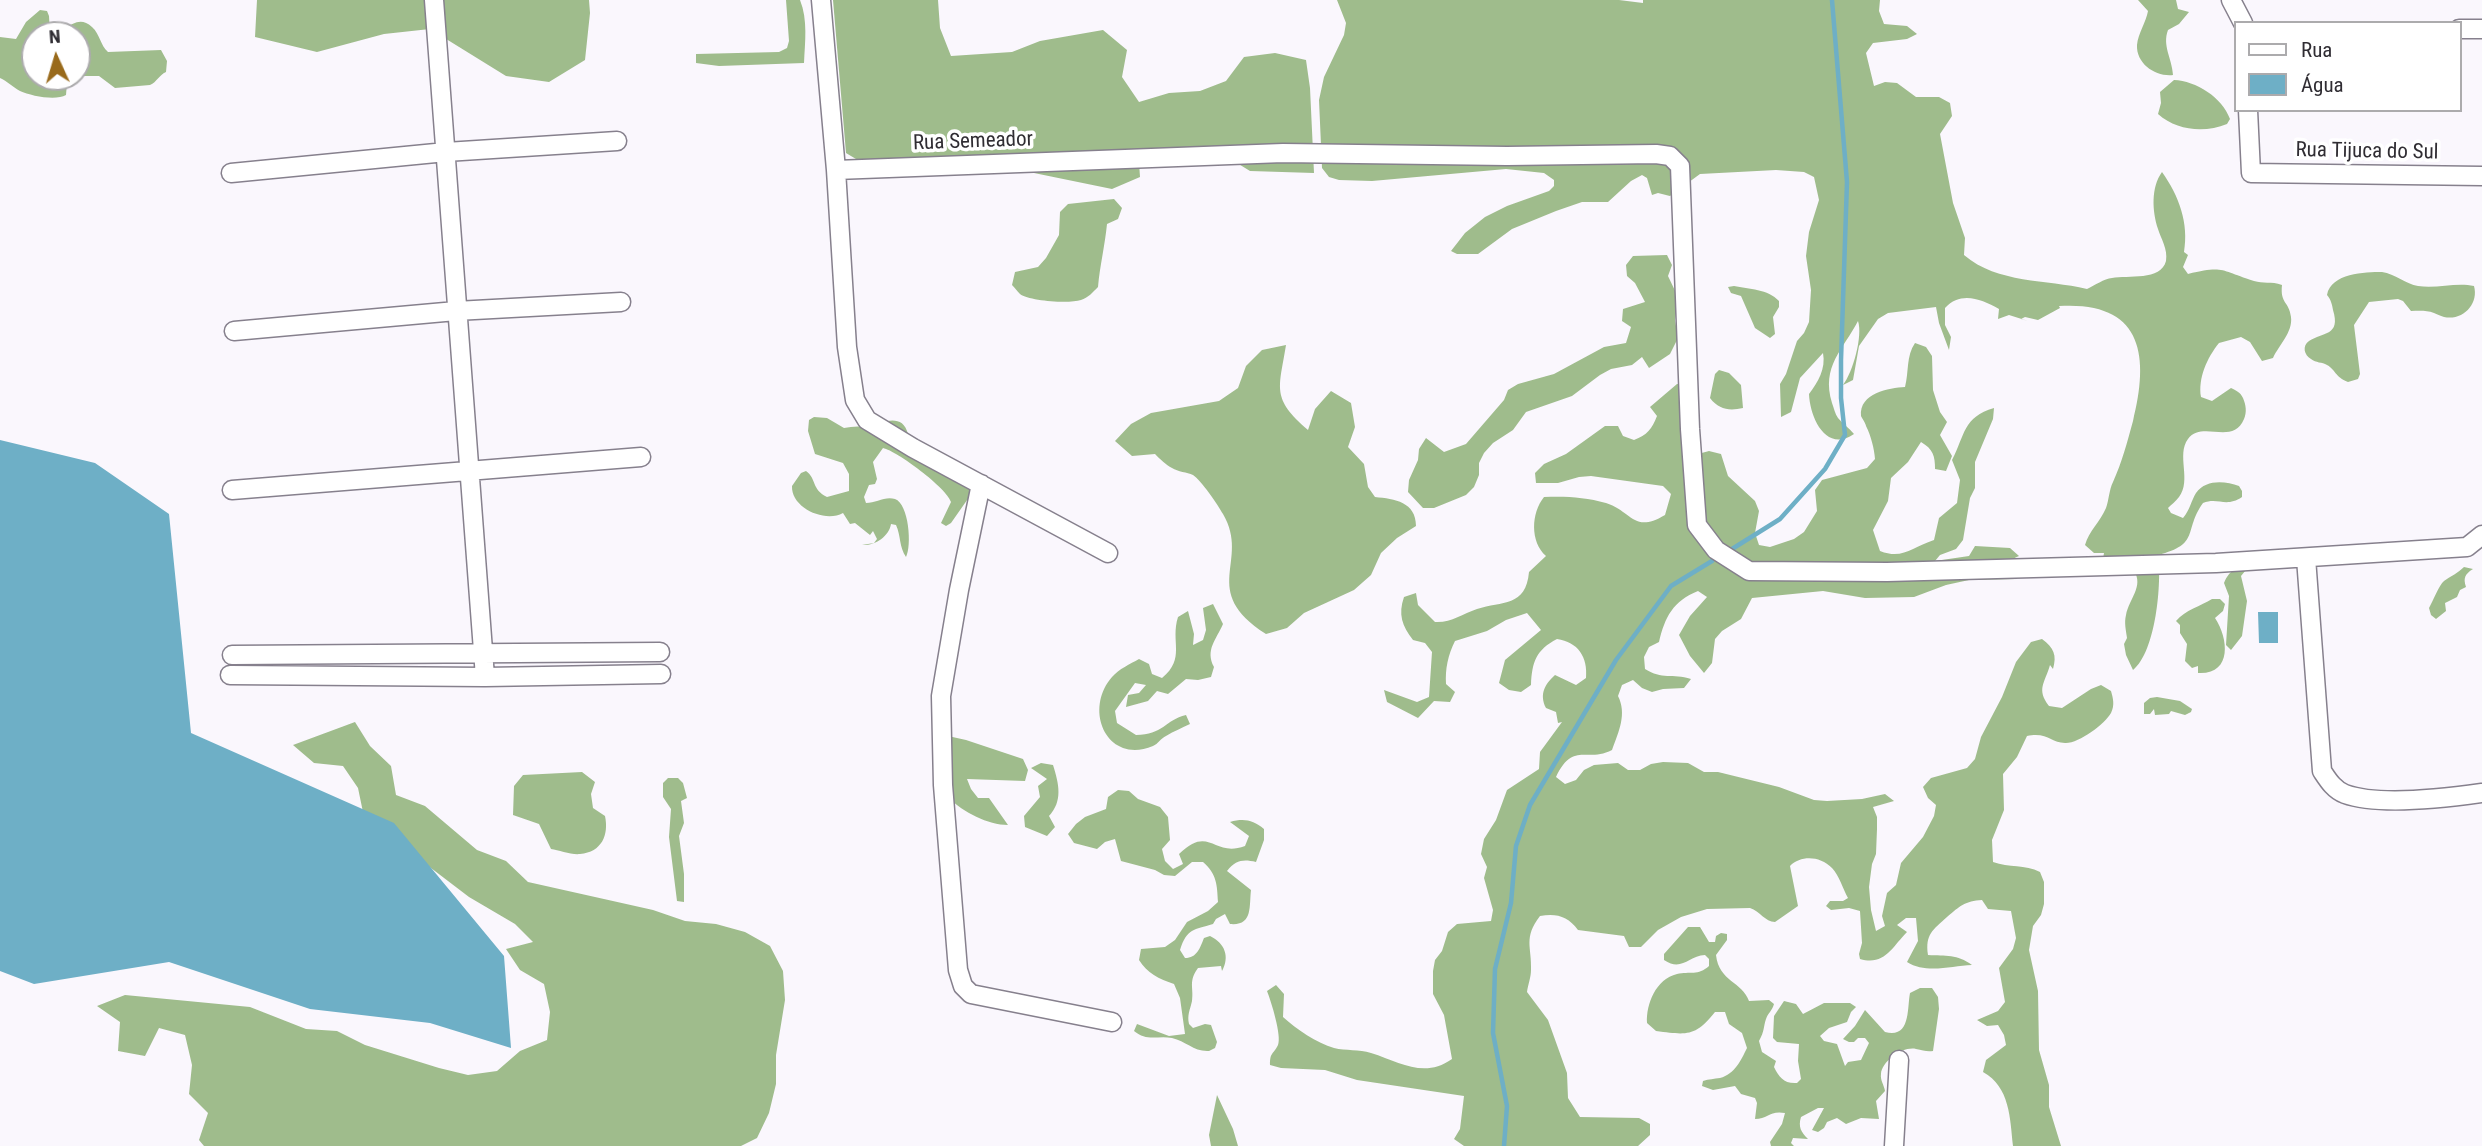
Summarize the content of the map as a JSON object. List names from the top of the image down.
{
  "streets": {
    "street": ["Rua Semeador", "Rua Tijuca do Sul"]
  },
  "legend": ["Rua", "Água"],
  "north": "top"
}
